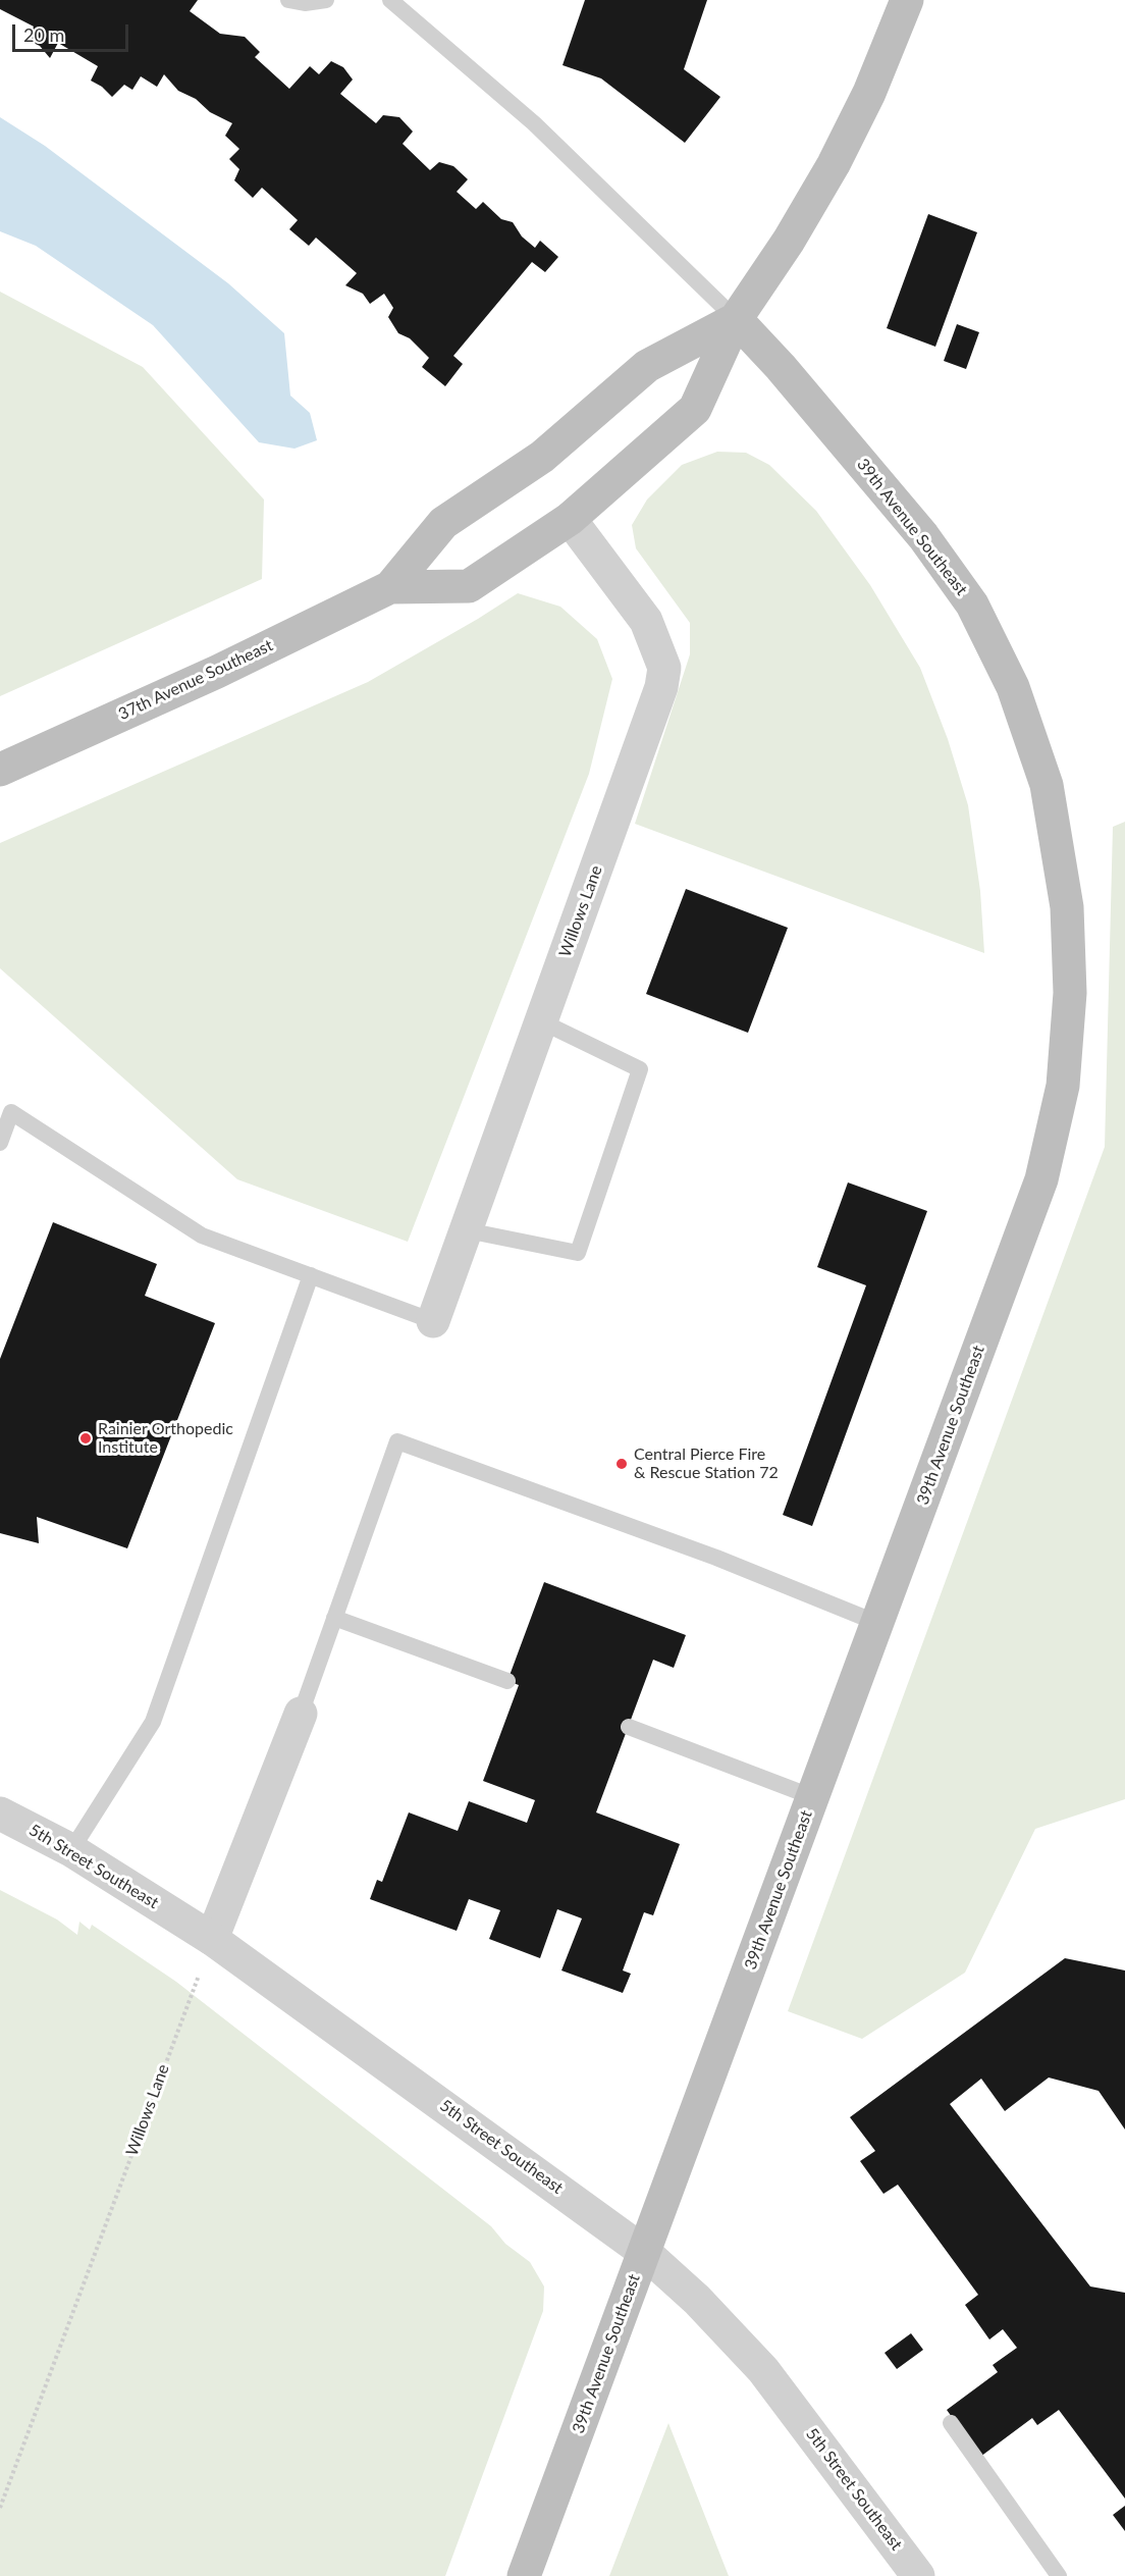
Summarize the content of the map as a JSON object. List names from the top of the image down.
{
  "streets": {
    "main road": ["39th Avenue Southeast", "37th Avenue Southeast"],
    "street": ["Willows Lane", "5th Street Southeast"]
  },
  "crossings": [
    ["39th Avenue Southeast", "37th Avenue Southeast"],
    ["39th Avenue Southeast", "5th Street Southeast"],
    ["37th Avenue Southeast", "Willows Lane"],
    ["Willows Lane", "5th Street Southeast"]
  ],
  "places": ["Rainier Orthopedic Institute", "Central Pierce Fire & Rescue Station 72"],
  "scale_bar": "20 m"
}
